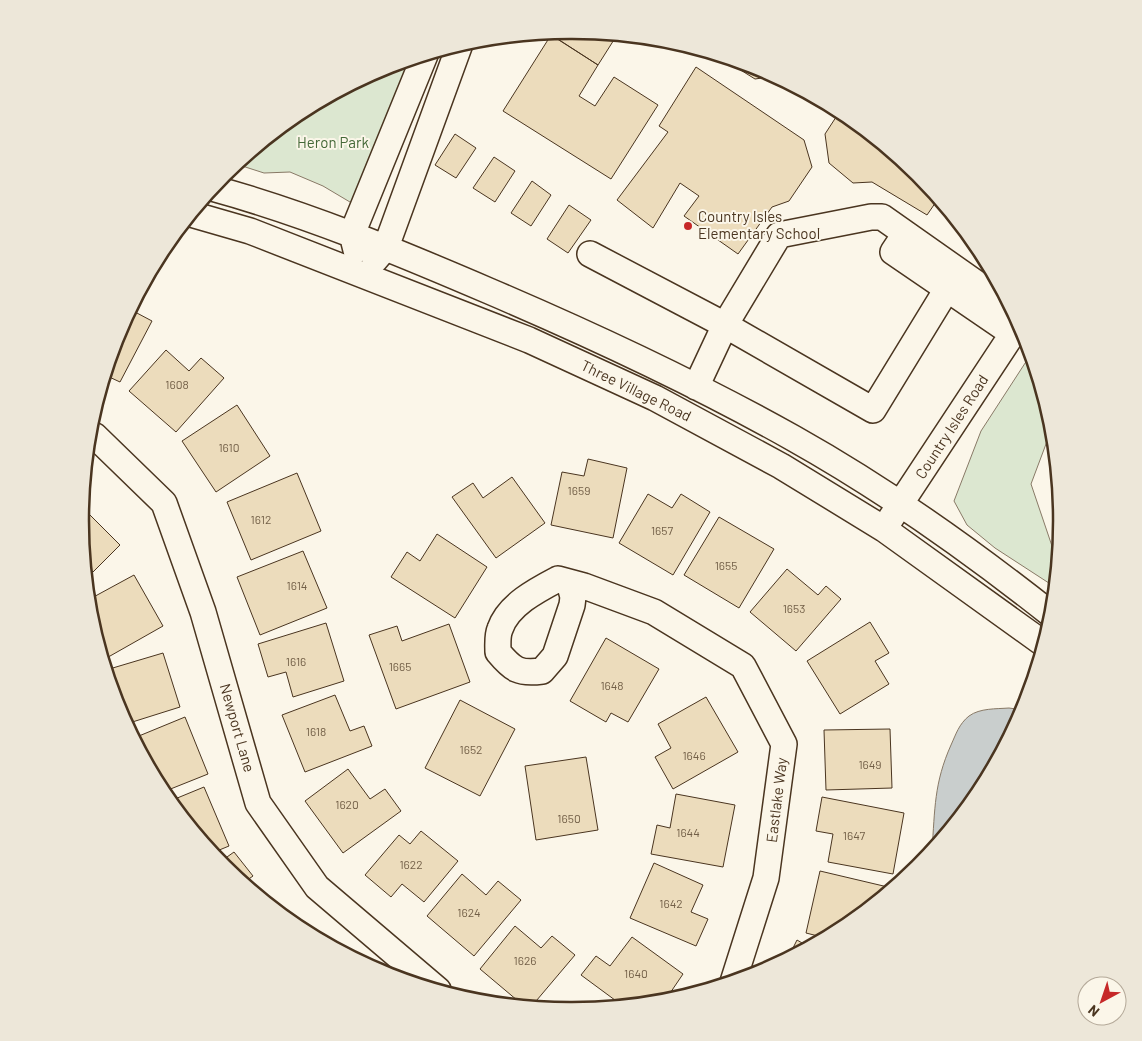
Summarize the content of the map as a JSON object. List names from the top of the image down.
{
  "streets": {
    "street": [
      "Three Village Road",
      "Country Isles Road",
      "Newport Lane",
      "Eastlake Way"
    ]
  },
  "crossings": [
    ["Three Village Road", "Country Isles Road"]
  ],
  "parks": ["Heron Park"],
  "places": ["Country Isles Elementary School"],
  "house_numbers": [
    "1608",
    "1610",
    "1659",
    "1612",
    "1657",
    "1655",
    "1614",
    "1653",
    "1616",
    "1665",
    "1648",
    "1618",
    "1652",
    "1646",
    "1649",
    "1620",
    "1650",
    "1644",
    "1647",
    "1622",
    "1642",
    "1624",
    "1626",
    "1640"
  ],
  "north": "bottom left"
}
